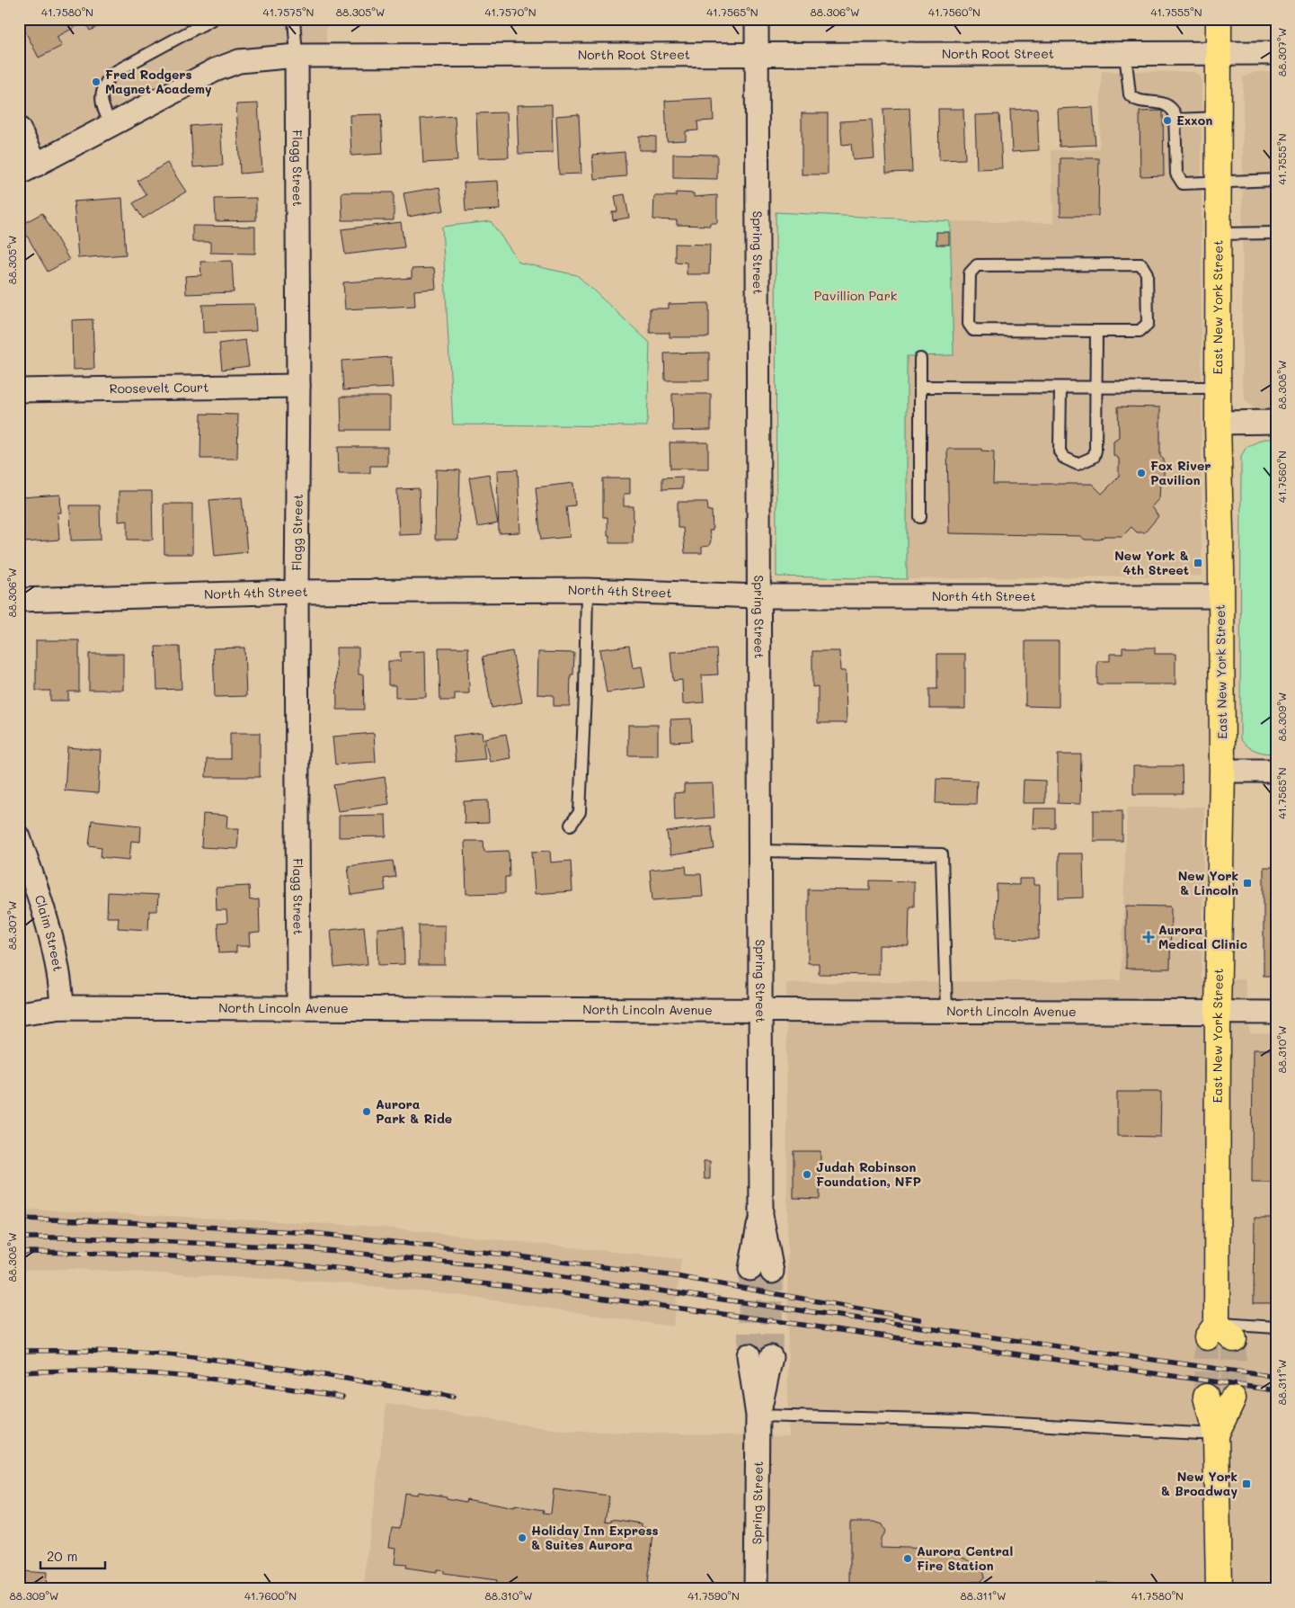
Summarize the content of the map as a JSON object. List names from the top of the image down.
{
  "streets": {
    "main road": ["East New York Street"],
    "street": [
      "North Root Street",
      "Flagg Street",
      "Spring Street",
      "Roosevelt Court",
      "North 4th Street",
      "Claim Street",
      "North Lincoln Avenue"
    ]
  },
  "crossings": [
    ["North Root Street", "Flagg Street"],
    ["North Root Street", "Spring Street"],
    ["North Root Street", "East New York Street"],
    ["Flagg Street", "Roosevelt Court"],
    ["Flagg Street", "North 4th Street"],
    ["Flagg Street", "North Lincoln Avenue"],
    ["Spring Street", "North 4th Street"],
    ["Spring Street", "North Lincoln Avenue"],
    ["East New York Street", "North 4th Street"],
    ["East New York Street", "North Lincoln Avenue"],
    ["Claim Street", "North Lincoln Avenue"]
  ],
  "parks": ["Pavillion Park"],
  "places": {
    "other": [
      "Fred Rodgers Magnet Academy",
      "Exxon",
      "Fox River Pavilion",
      "Aurora Park & Ride",
      "Judah Robinson Foundation, NFP",
      "Holiday Inn Express & Suites Aurora",
      "Aurora Central Fire Station"
    ],
    "transit": ["New York & 4th Street", "New York & Lincoln", "New York & Broadway"],
    "health": ["Aurora Medical Clinic"]
  },
  "scale_bar": "20 m",
  "coordinates": [
    "41.7580°N",
    "41.7575°N",
    "88.305°W",
    "41.7570°N",
    "41.7565°N",
    "88.306°W",
    "41.7560°N",
    "41.7555°N",
    "88.307°W",
    "88.308°W",
    "88.309°W",
    "88.310°W",
    "88.311°W",
    "41.7600°N",
    "41.7590°N"
  ]
}
